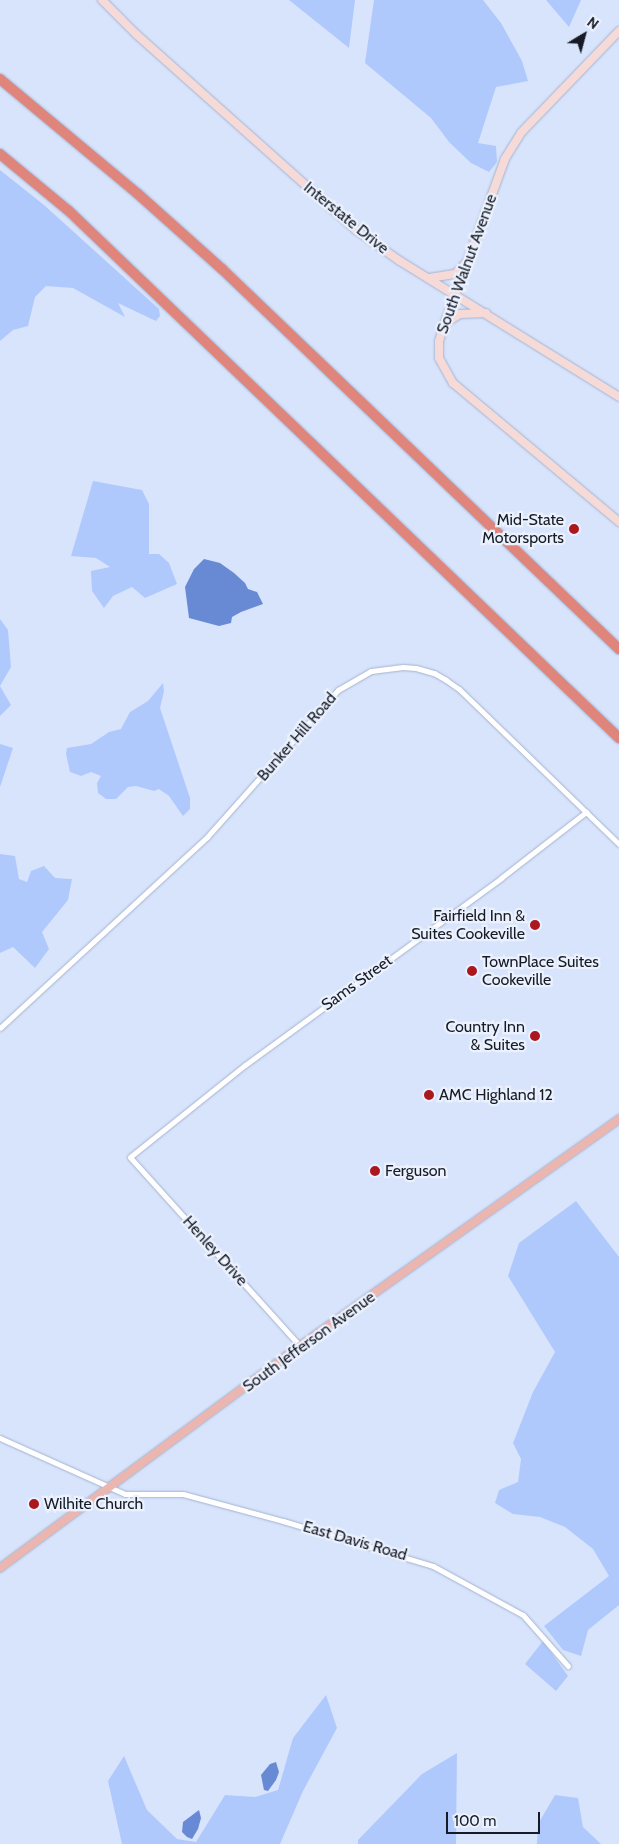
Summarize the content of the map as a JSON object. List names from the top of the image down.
{
  "streets": {
    "main road": ["Interstate Drive", "South Walnut Avenue", "South Jefferson Avenue"],
    "street": [
      "Bunker Hill Road",
      "Sams Street",
      "Henley Drive",
      "East Davis Road"
    ]
  },
  "crossings": [
    ["Interstate Drive", "South Walnut Avenue"],
    ["Bunker Hill Road", "Sams Street"],
    ["Sams Street", "Henley Drive"],
    ["Henley Drive", "South Jefferson Avenue"],
    ["South Jefferson Avenue", "East Davis Road"]
  ],
  "places": [
    "Mid-State Motorsports",
    "Fairfield Inn & Suites Cookeville",
    "TownPlace Suites Cookeville",
    "Country Inn & Suites",
    "AMC Highland 12",
    "Ferguson",
    "Wilhite Church"
  ],
  "scale_bar": "100 m",
  "north": "top right"
}
